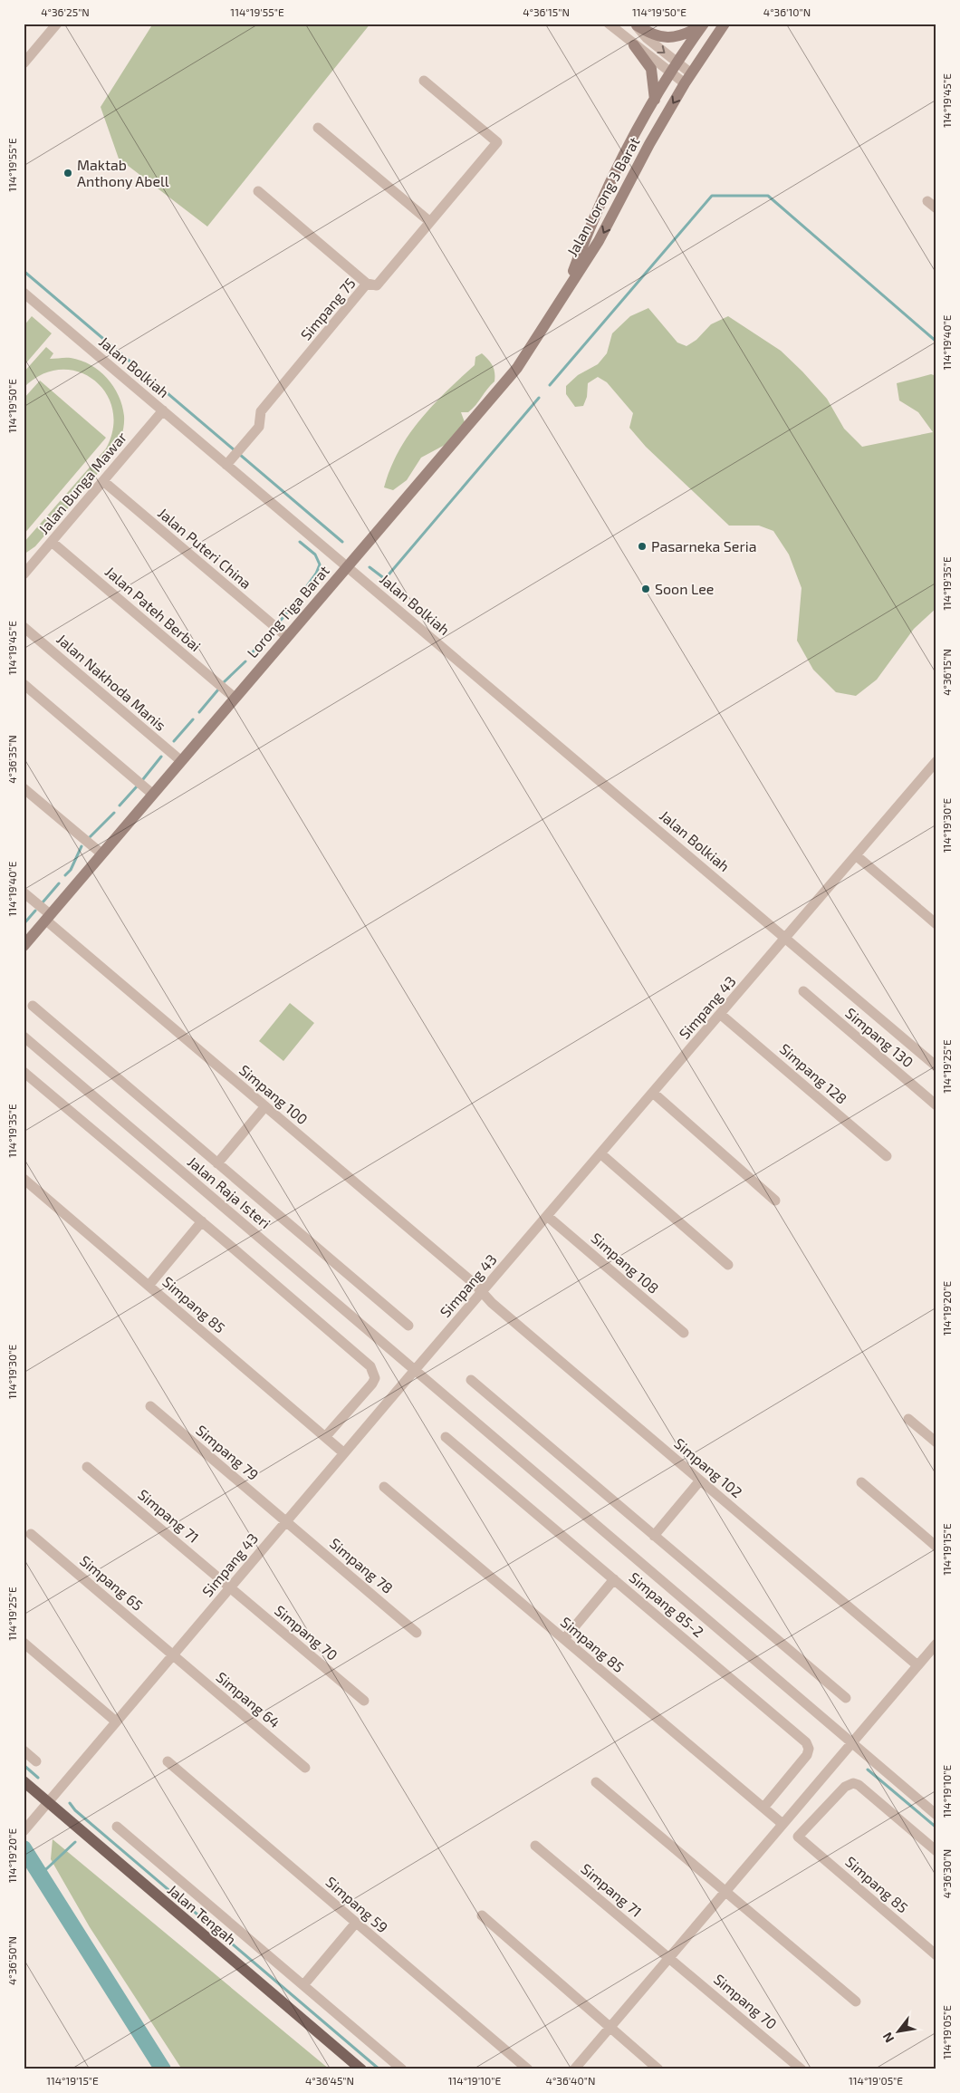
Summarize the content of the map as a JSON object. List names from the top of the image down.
{
  "streets": {
    "main road": ["Jalan Lorong 3 Barat", "Lorong Tiga Barat", "Jalan Tengah"],
    "street": [
      "Simpang 75",
      "Jalan Bolkiah",
      "Jalan Bunga Mawar",
      "Jalan Puteri China",
      "Jalan Pateh Berbai",
      "Jalan Nakhoda Manis",
      "Simpang 43",
      "Simpang 130",
      "Simpang 128",
      "Simpang 100",
      "Jalan Raja Isteri",
      "Simpang 108",
      "Simpang 85",
      "Simpang 79",
      "Simpang 102",
      "Simpang 71",
      "Simpang 78",
      "Simpang 65",
      "Simpang 85-2",
      "Simpang 70",
      "Simpang 64",
      "Simpang 59"
    ]
  },
  "crossings": [
    ["Jalan Lorong 3 Barat", "Lorong Tiga Barat"],
    ["Simpang 75", "Jalan Bolkiah"],
    ["Jalan Bolkiah", "Jalan Bunga Mawar"],
    ["Jalan Bolkiah", "Lorong Tiga Barat"],
    ["Jalan Bolkiah", "Simpang 43"],
    ["Jalan Bunga Mawar", "Jalan Puteri China"],
    ["Jalan Bunga Mawar", "Jalan Pateh Berbai"],
    ["Jalan Puteri China", "Lorong Tiga Barat"],
    ["Jalan Pateh Berbai", "Lorong Tiga Barat"],
    ["Lorong Tiga Barat", "Jalan Nakhoda Manis"],
    ["Lorong Tiga Barat", "Simpang 100"],
    ["Simpang 43", "Simpang 128"],
    ["Simpang 43", "Simpang 100"],
    ["Simpang 43", "Jalan Raja Isteri"],
    ["Simpang 43", "Simpang 108"],
    ["Simpang 43", "Simpang 85"],
    ["Simpang 43", "Simpang 79"],
    ["Simpang 43", "Simpang 102"],
    ["Simpang 43", "Simpang 71"],
    ["Simpang 43", "Simpang 78"],
    ["Simpang 43", "Simpang 65"],
    ["Simpang 43", "Simpang 70"],
    ["Simpang 43", "Simpang 64"],
    ["Simpang 43", "Jalan Tengah"],
    ["Simpang 100", "Simpang 102"],
    ["Simpang 85", "Simpang 85-2"],
    ["Simpang 79", "Simpang 78"],
    ["Simpang 71", "Simpang 70"],
    ["Simpang 65", "Simpang 64"]
  ],
  "places": ["Maktab Anthony Abell", "Pasarneka Seria", "Soon Lee"],
  "north": "bottom left",
  "coordinates": [
    "4°36'25\"N",
    "114°19'55\"E",
    "4°36'15\"N",
    "114°19'50\"E",
    "4°36'10\"N",
    "114°19'45\"E",
    "114°19'40\"E",
    "114°19'35\"E",
    "4°36'35\"N",
    "114°19'30\"E",
    "114°19'25\"E",
    "114°19'20\"E",
    "114°19'15\"E",
    "114°19'10\"E",
    "4°36'30\"N",
    "4°36'50\"N",
    "114°19'05\"E",
    "4°36'45\"N",
    "4°36'40\"N"
  ]
}
